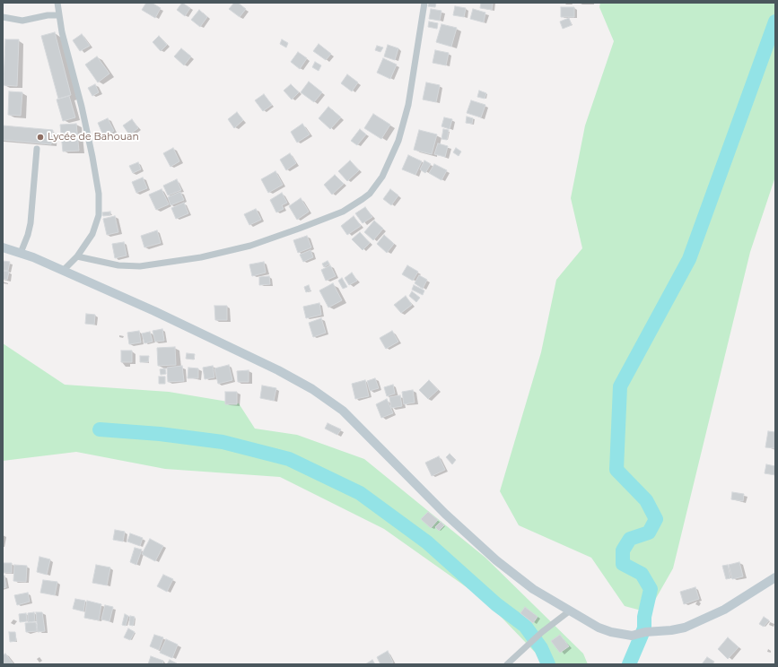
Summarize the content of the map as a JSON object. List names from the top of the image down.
{
  "places": ["Lycée de Bahouan"]
}
